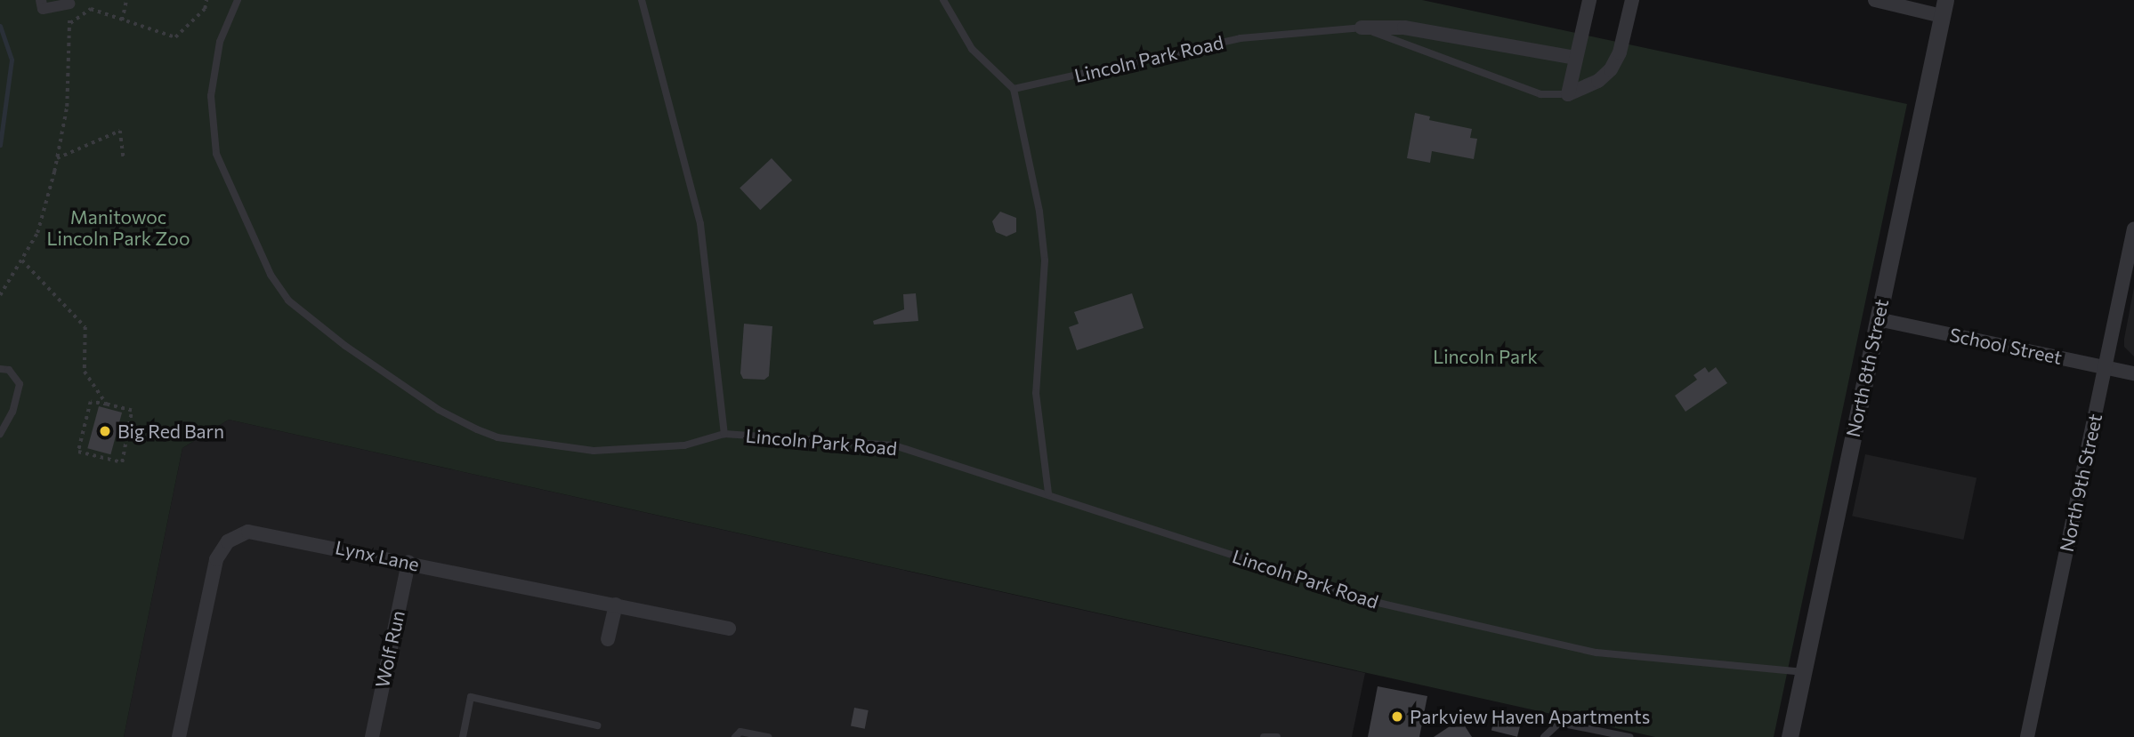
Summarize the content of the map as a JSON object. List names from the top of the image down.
{
  "streets": {
    "street": [
      "Lincoln Park Road",
      "School Street",
      "North 8th Street",
      "North 9th Street",
      "Lynx Lane",
      "Wolf Run"
    ]
  },
  "crossings": [
    ["Lincoln Park Road", "North 8th Street"],
    ["School Street", "North 8th Street"],
    ["School Street", "North 9th Street"],
    ["Lynx Lane", "Wolf Run"]
  ],
  "parks": ["Manitowoc Lincoln Park Zoo", "Lincoln Park"],
  "places": ["Big Red Barn", "Parkview Haven Apartments"]
}
